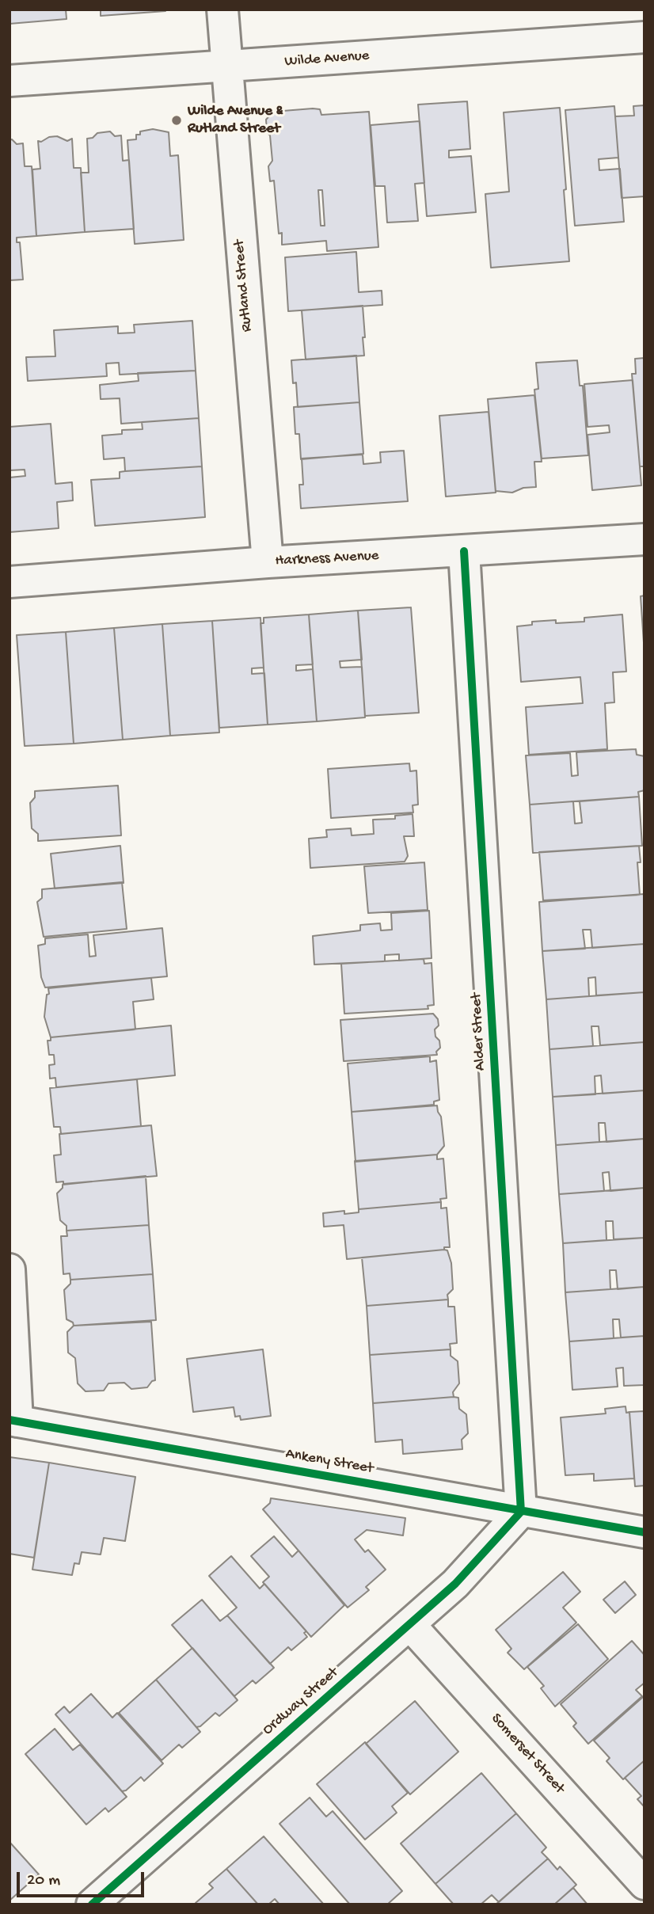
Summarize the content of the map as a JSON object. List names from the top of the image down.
{
  "streets": {
    "street": [
      "Wilde Avenue",
      "Rutland Street",
      "Harkness Avenue",
      "Alder Street",
      "Ankeny Street",
      "Ordway Street",
      "Somerset Street"
    ]
  },
  "crossings": [
    ["Wilde Avenue", "Rutland Street"],
    ["Rutland Street", "Harkness Avenue"],
    ["Harkness Avenue", "Alder Street"],
    ["Alder Street", "Ankeny Street"],
    ["Alder Street", "Ordway Street"],
    ["Ankeny Street", "Ordway Street"],
    ["Ordway Street", "Somerset Street"]
  ],
  "places": ["Wilde Avenue & Rutland Street"],
  "scale_bar": "20 m"
}
